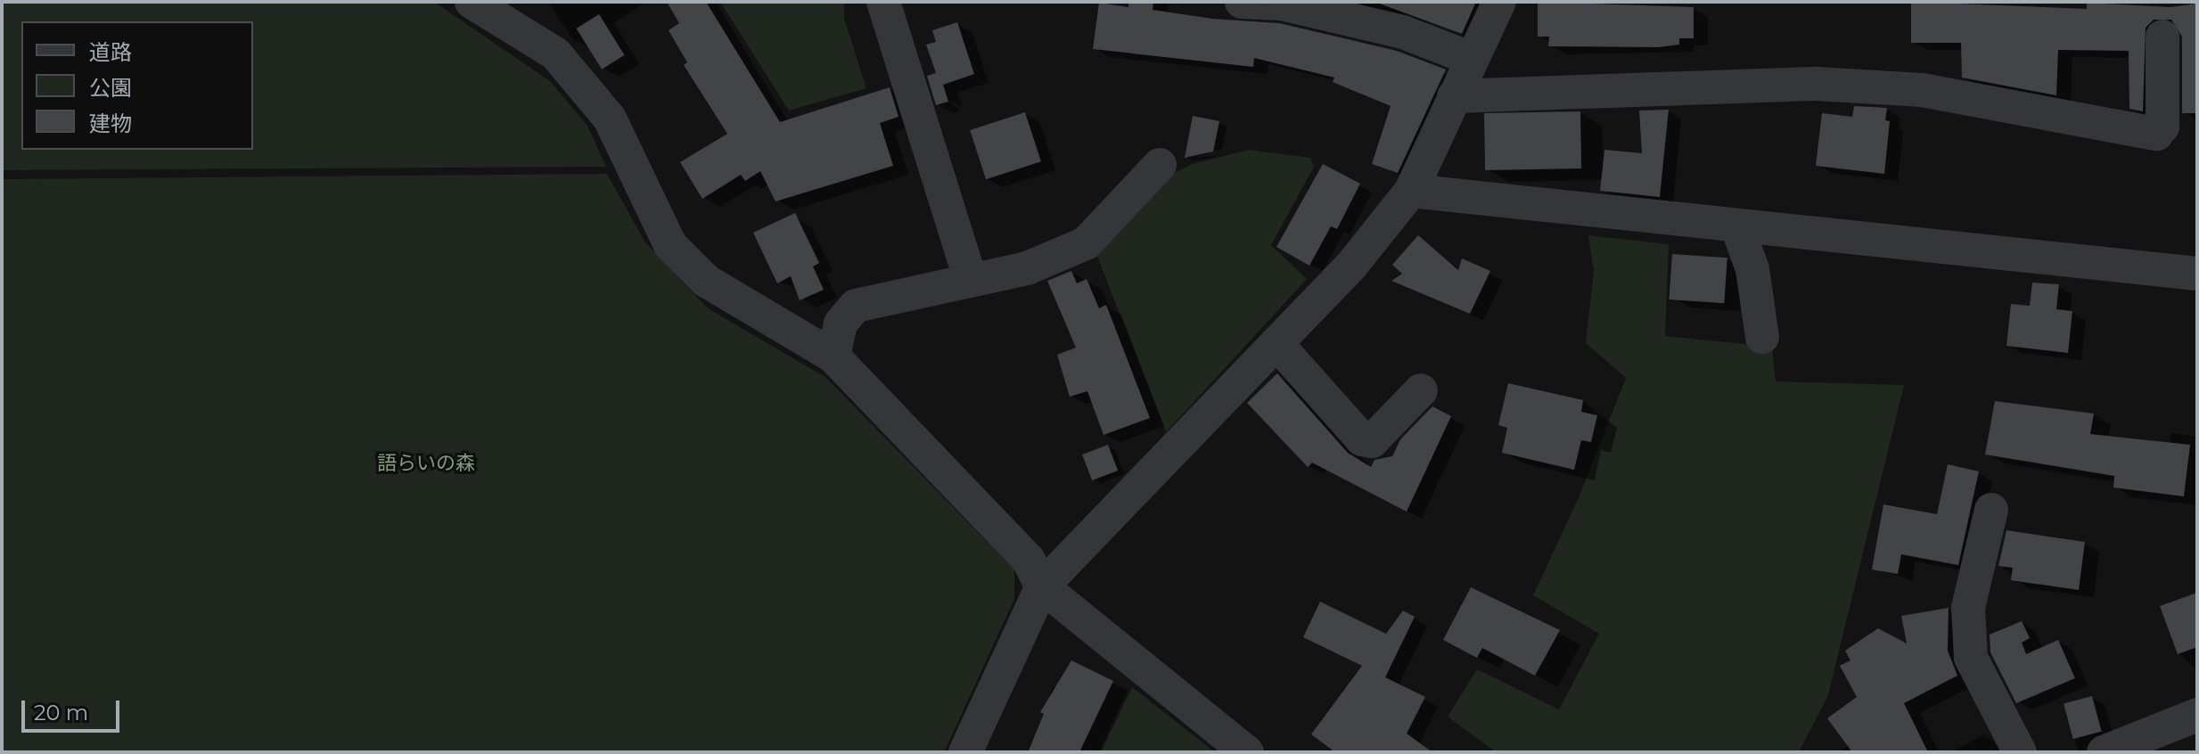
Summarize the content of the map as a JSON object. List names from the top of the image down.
{
  "parks": ["語らいの森"],
  "legend": ["道路", "公園", "建物"],
  "scale_bar": "20 m"
}
